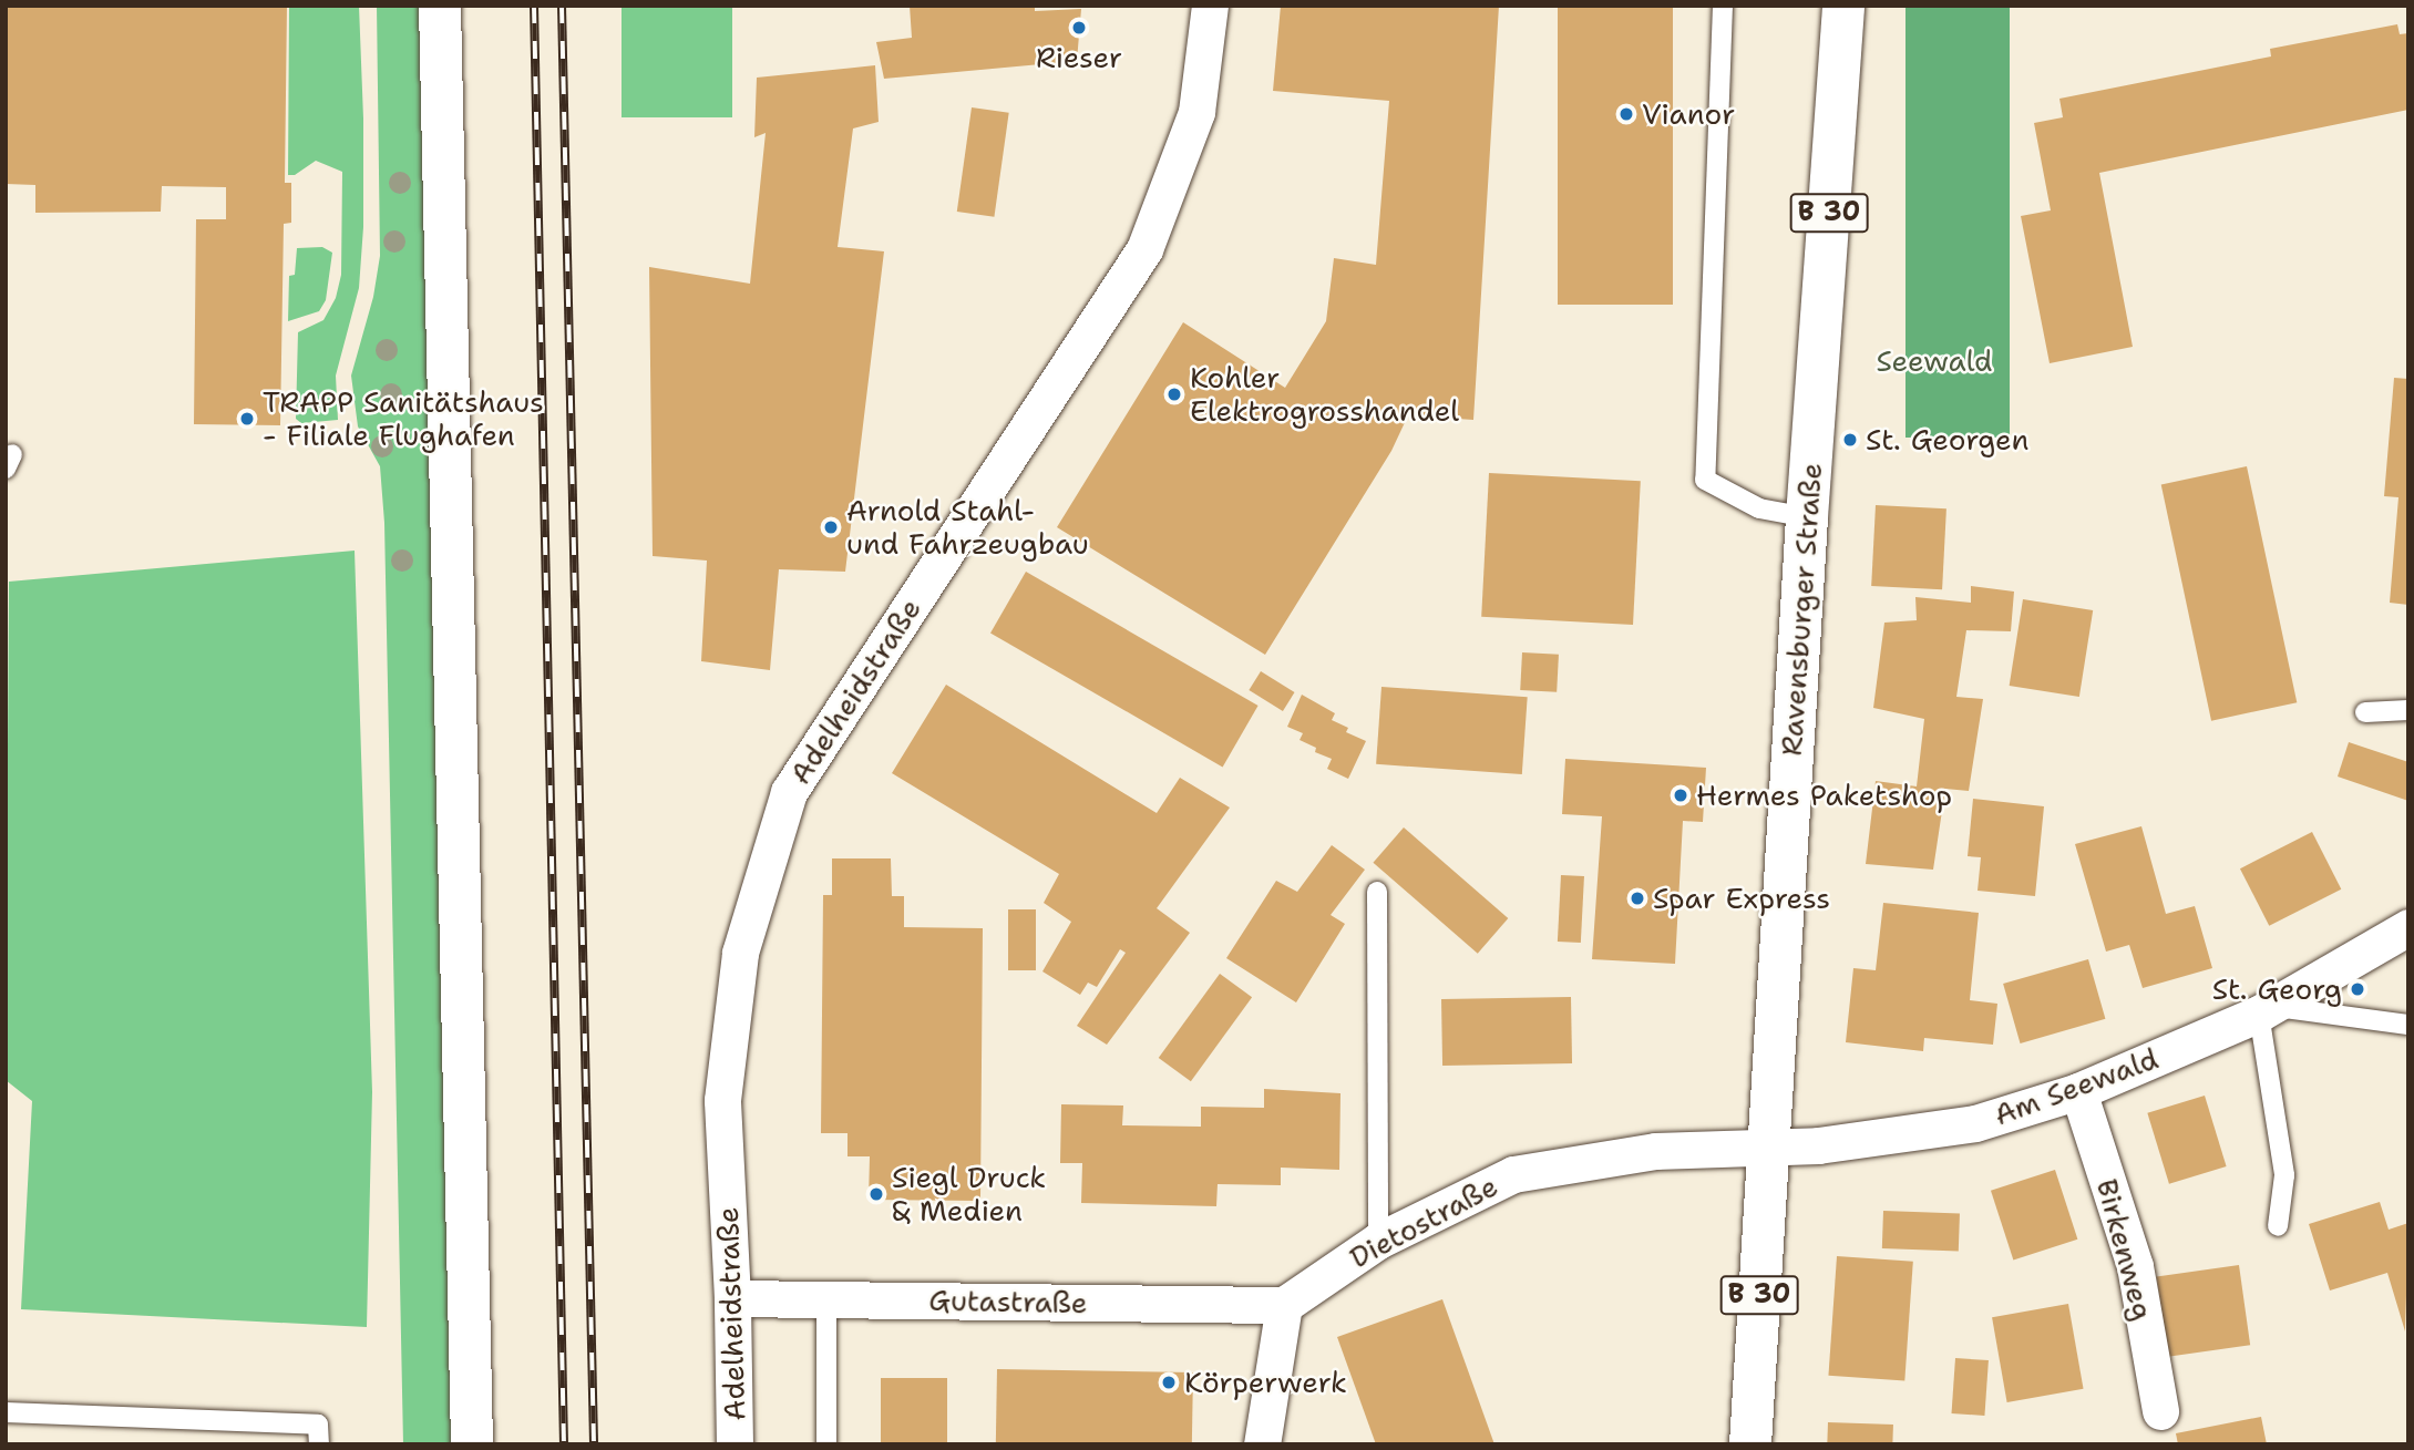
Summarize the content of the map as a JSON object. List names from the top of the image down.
{
  "streets": {
    "main road": ["B 30", "Ravensburger Straße"],
    "street": [
      "Adelheidstraße",
      "Am Seewald",
      "Dietostraße",
      "Birkenweg",
      "Gutastraße"
    ]
  },
  "crossings": [
    ["Ravensburger Straße", "Am Seewald"],
    ["Adelheidstraße", "Gutastraße"],
    ["Am Seewald", "Dietostraße"],
    ["Am Seewald", "Birkenweg"],
    ["Dietostraße", "Gutastraße"]
  ],
  "parks": ["Seewald"],
  "places": [
    "Rieser",
    "Vianor",
    "Kohler Elektrogrosshandel",
    "TRAPP Sanitätshaus - Filiale Flughafen",
    "St. Georgen",
    "Arnold Stahl- und Fahrzeugbau",
    "Hermes Paketshop",
    "Spar Express",
    "St. Georg",
    "Siegl Druck & Medien",
    "Körperwerk"
  ]
}
